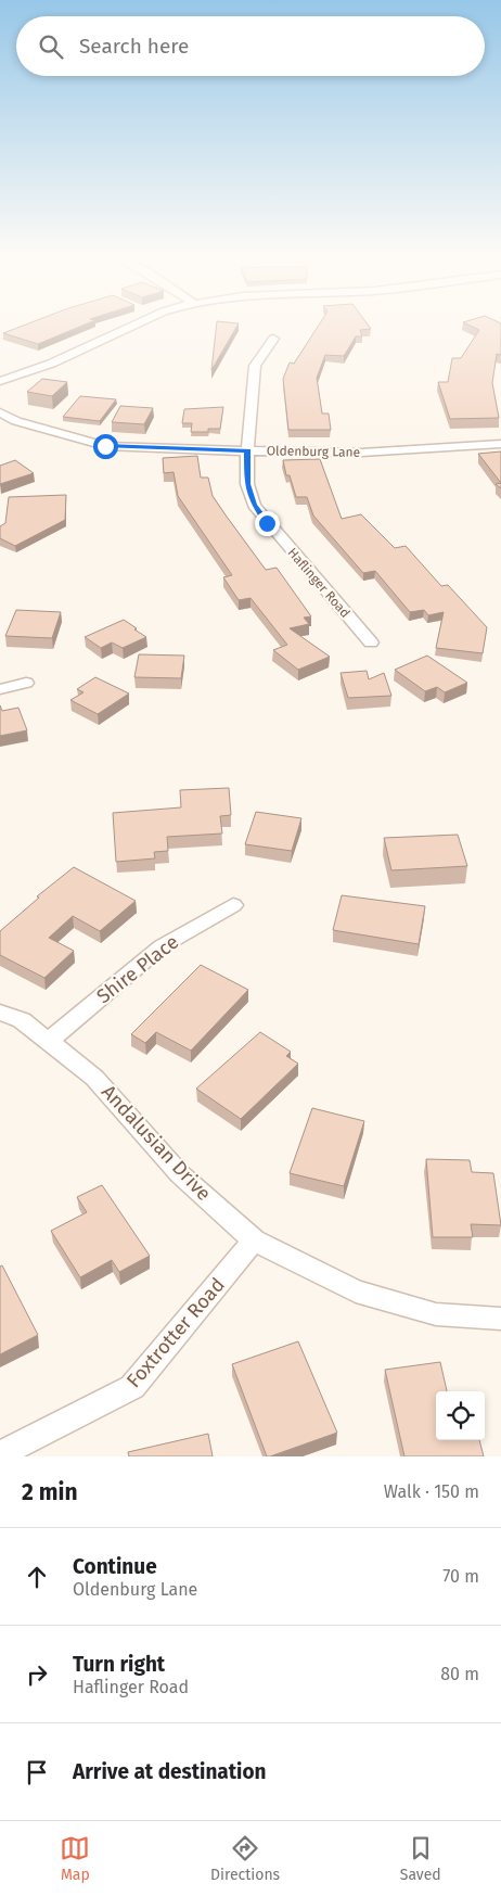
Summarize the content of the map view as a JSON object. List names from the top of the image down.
{
  "streets": {
    "street": [
      "Oldenburg Lane",
      "Haflinger Road",
      "Shire Place",
      "Andalusian Drive",
      "Foxtrotter Road"
    ]
  },
  "crossings": [
    ["Oldenburg Lane", "Haflinger Road"],
    ["Shire Place", "Andalusian Drive"],
    ["Andalusian Drive", "Foxtrotter Road"]
  ],
  "page": {
    "search": "Search here",
    "heading": ["2 min", "Walk · 150 m"],
    "list": [
      ["Continue", "Oldenburg Lane", "70 m"],
      ["Turn right", "Haflinger Road", "80 m"],
      "Arrive at destination"
    ],
    "nav": ["Map", "Directions", "Saved"]
  }
}
